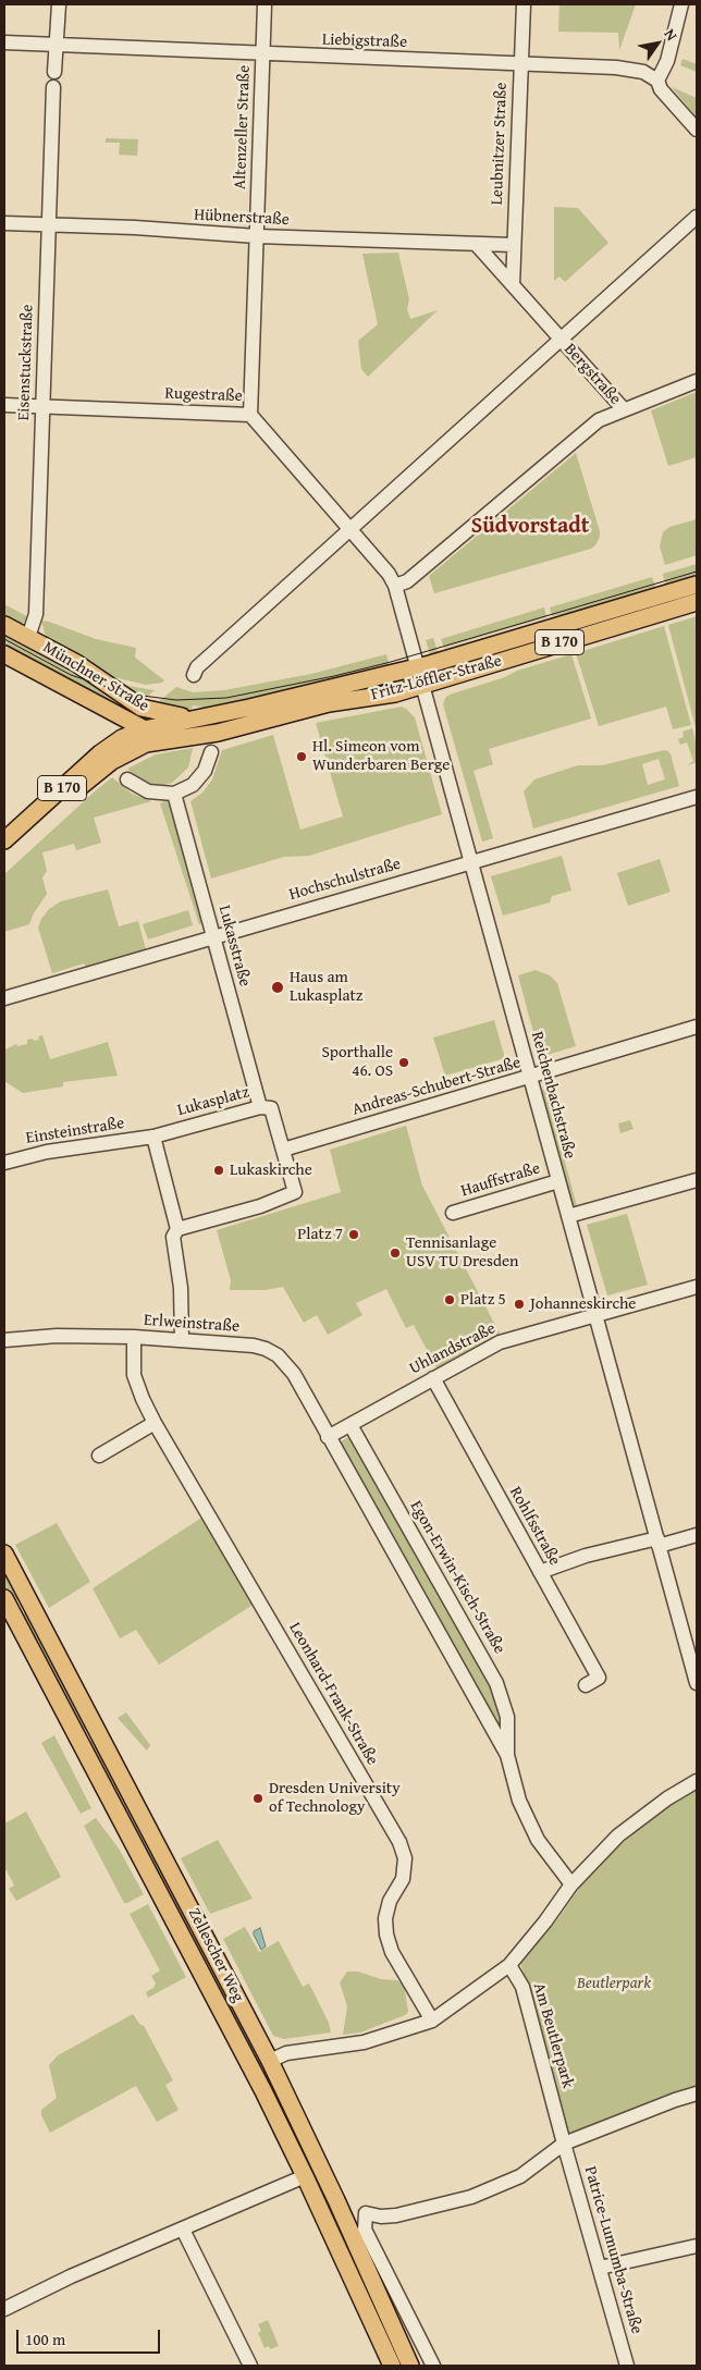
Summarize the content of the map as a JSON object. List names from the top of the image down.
{
  "streets": {
    "main road": [
      "B 170",
      "Münchner Straße",
      "Fritz-Löffler-Straße",
      "Zellescher Weg"
    ],
    "street": [
      "Liebigstraße",
      "Altenzeller Straße",
      "Leubnitzer Straße",
      "Hübnerstraße",
      "Eisenstuckstraße",
      "Bergstraße",
      "Rugestraße",
      "Hochschulstraße",
      "Lukasstraße",
      "Andreas-Schubert-Straße",
      "Reichenbachstraße",
      "Lukasplatz",
      "Einsteinstraße",
      "Hauffstraße",
      "Erlweinstraße",
      "Uhlandstraße",
      "Rohlfsstraße",
      "Egon-Erwin-Kisch-Straße",
      "Leonhard-Frank-Straße",
      "Am Beutlerpark",
      "Patrice-Lumumba-Straße"
    ]
  },
  "crossings": [
    ["Liebigstraße", "Altenzeller Straße"],
    ["Liebigstraße", "Leubnitzer Straße"],
    ["Altenzeller Straße", "Hübnerstraße"],
    ["Altenzeller Straße", "Rugestraße"],
    ["Leubnitzer Straße", "Hübnerstraße"],
    ["Hübnerstraße", "Eisenstuckstraße"],
    ["Eisenstuckstraße", "Rugestraße"],
    ["Eisenstuckstraße", "Münchner Straße"],
    ["Rugestraße", "Reichenbachstraße"],
    ["B 170", "Münchner Straße"],
    ["B 170", "Fritz-Löffler-Straße"],
    ["Münchner Straße", "Fritz-Löffler-Straße"],
    ["Fritz-Löffler-Straße", "Reichenbachstraße"],
    ["Hochschulstraße", "Lukasstraße"],
    ["Hochschulstraße", "Reichenbachstraße"],
    ["Lukasstraße", "Lukasplatz"],
    ["Andreas-Schubert-Straße", "Reichenbachstraße"],
    ["Andreas-Schubert-Straße", "Lukasplatz"],
    ["Reichenbachstraße", "Hauffstraße"],
    ["Reichenbachstraße", "Uhlandstraße"],
    ["Lukasplatz", "Einsteinstraße"],
    ["Erlweinstraße", "Uhlandstraße"],
    ["Erlweinstraße", "Egon-Erwin-Kisch-Straße"],
    ["Erlweinstraße", "Leonhard-Frank-Straße"],
    ["Uhlandstraße", "Rohlfsstraße"],
    ["Uhlandstraße", "Egon-Erwin-Kisch-Straße"],
    ["Am Beutlerpark", "Patrice-Lumumba-Straße"]
  ],
  "districts": ["Südvorstadt"],
  "parks": ["Beutlerpark"],
  "places": [
    "Hl. Simeon vom Wunderbaren Berge",
    "Haus am Lukasplatz",
    "Sporthalle 46. OS",
    "Lukaskirche",
    "Platz 7",
    "Tennisanlage USV TU Dresden",
    "Platz 5",
    "Johanneskirche",
    "Dresden University of Technology"
  ],
  "scale_bar": "100 m",
  "north": "top right"
}
